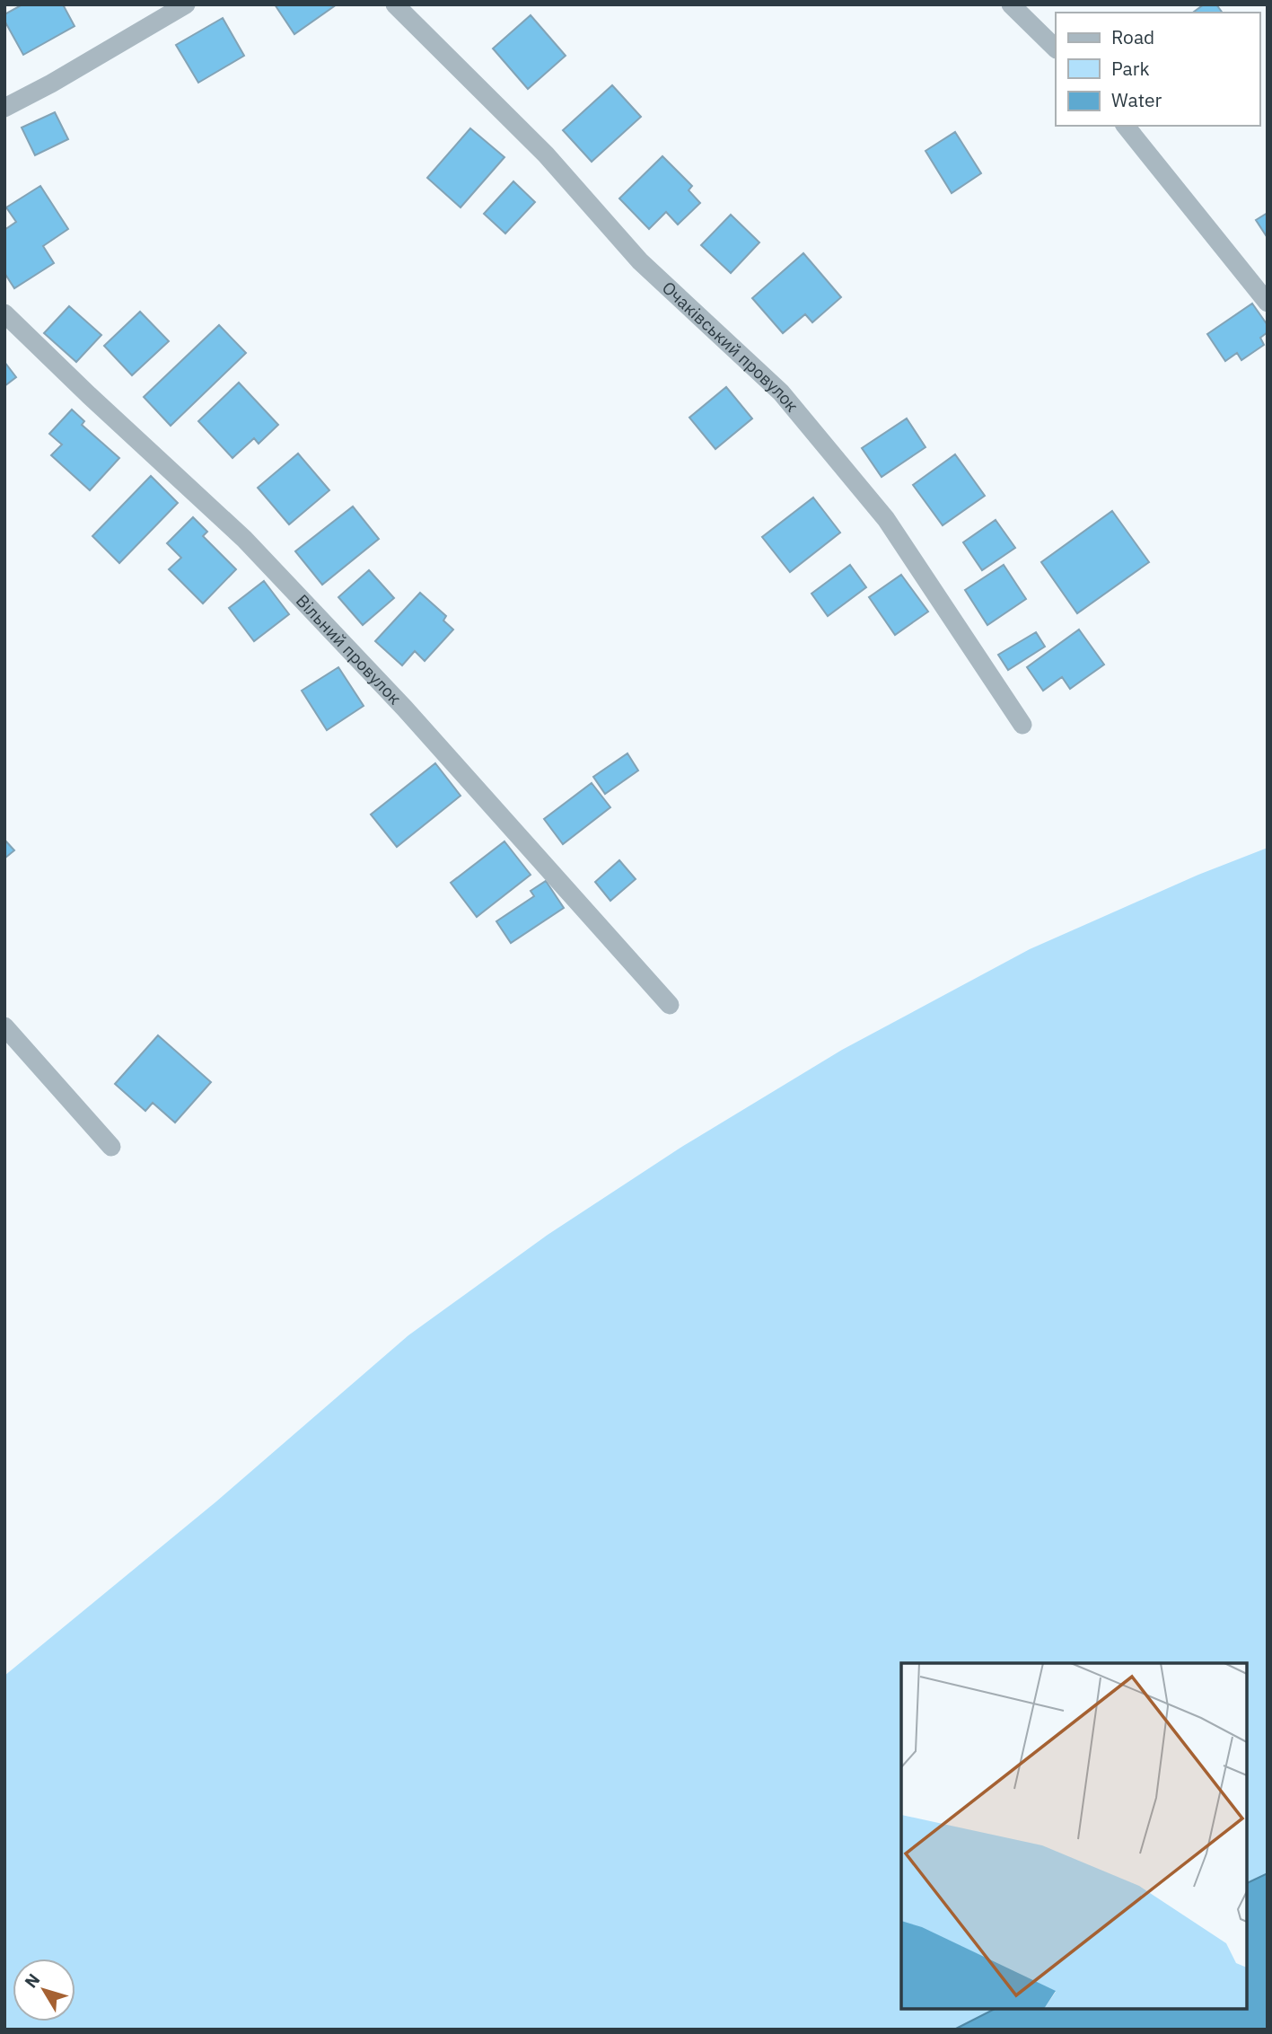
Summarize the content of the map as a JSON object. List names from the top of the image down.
{
  "streets": {
    "street": ["Очаківський провулок", "Вільний провулок"]
  },
  "legend": ["Road", "Park", "Water"],
  "north": "top left"
}
